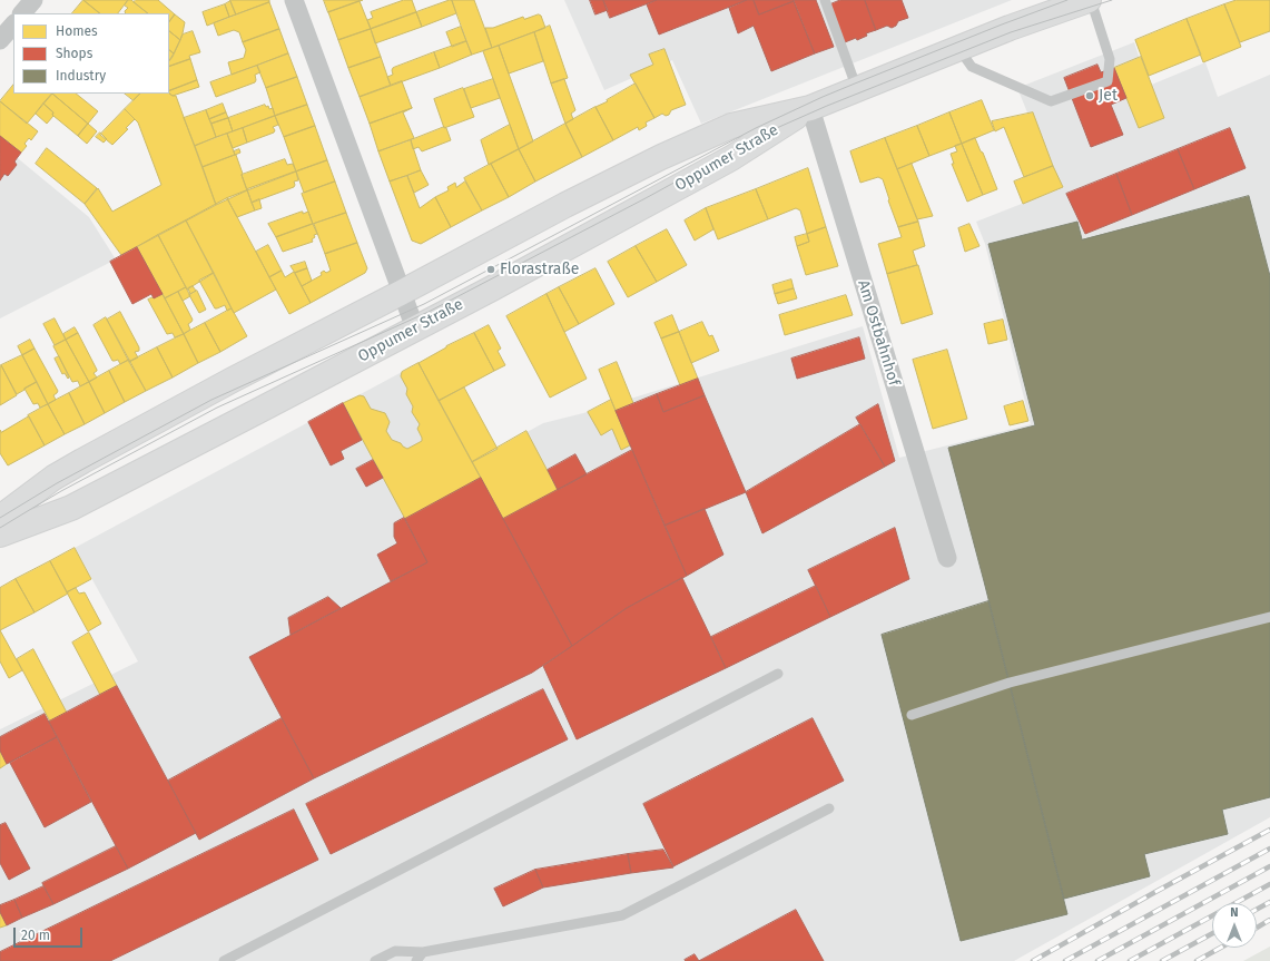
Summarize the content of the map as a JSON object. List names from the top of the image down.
{
  "streets": {
    "main road": ["Oppumer Straße"],
    "street": ["Am Ostbahnhof"]
  },
  "crossings": [
    ["Oppumer Straße", "Am Ostbahnhof"]
  ],
  "places": ["Jet", "Florastraße"],
  "legend": ["Homes", "Shops", "Industry"],
  "scale_bar": "20 m",
  "north": "top"
}
